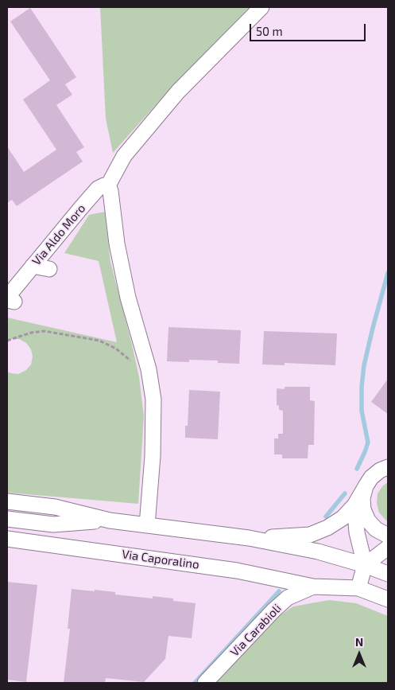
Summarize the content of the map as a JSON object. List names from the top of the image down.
{
  "streets": {
    "street": ["Via Aldo Moro", "Via Caporalino", "Via Carabioli"]
  },
  "crossings": [
    ["Via Caporalino", "Via Carabioli"]
  ],
  "scale_bar": "50 m",
  "north": "top"
}
